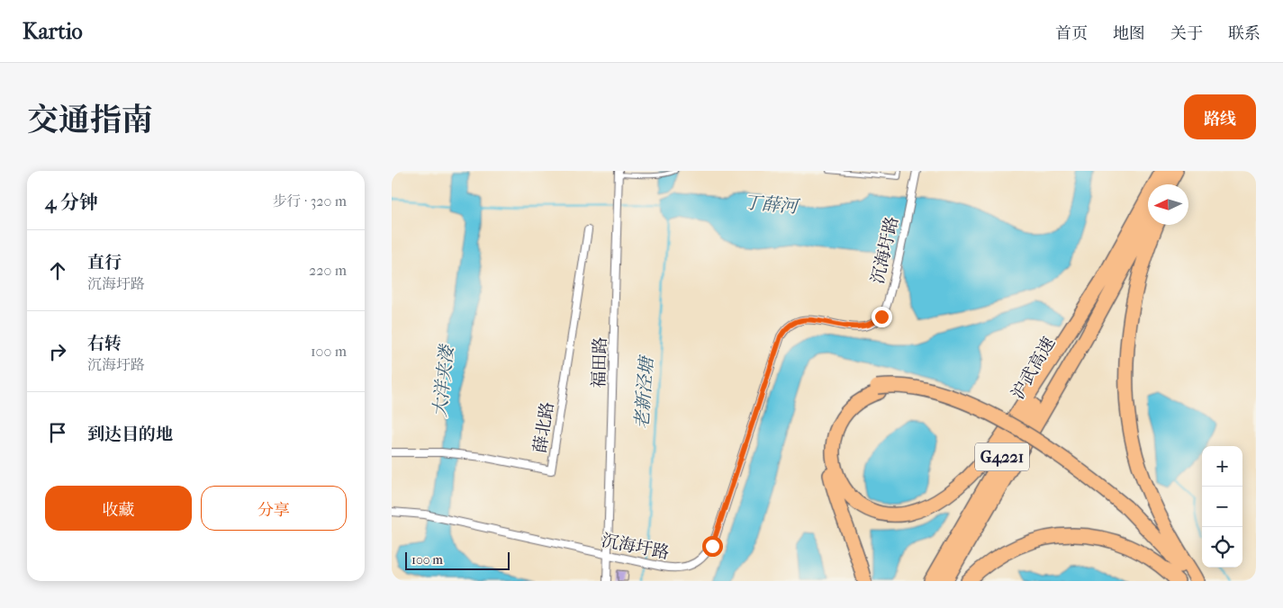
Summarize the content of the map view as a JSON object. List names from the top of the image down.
{
  "streets": {
    "highway": ["沪武高速", "G4221"],
    "street": ["沉海圩路", "福田路", "薛北路"]
  },
  "crossings": [
    ["沉海圩路", "福田路"]
  ],
  "water": ["丁薛河", "大洋夹溇", "老新泾塘"],
  "scale_bar": "100 m",
  "north": "left",
  "page": {
    "header": "Kartio",
    "nav": [
      "首页",
      "地图",
      "关于",
      "联系"
    ],
    "title": "交通指南",
    "buttons": [
      "路线",
      ["收藏", "分享"]
    ],
    "heading": ["4 分钟", "步行 · 320 m"],
    "list": [
      ["直行", "沉海圩路", "220 m"],
      ["右转", "沉海圩路", "100 m"],
      "到达目的地"
    ],
    "map_buttons": ["+", "−"],
    "scale": "100 m"
  }
}
